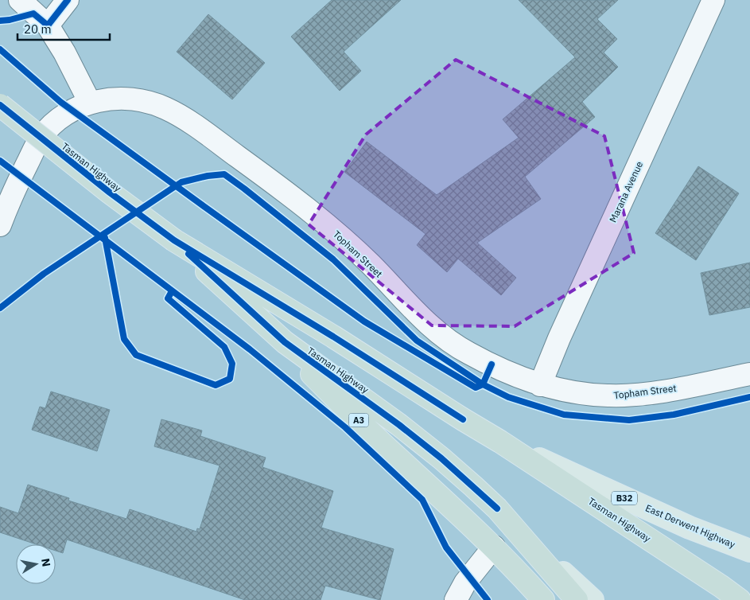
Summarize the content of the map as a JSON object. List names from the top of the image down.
{
  "streets": {
    "highway": ["Tasman Highway", "A3"],
    "main road": ["B32", "East Derwent Highway"],
    "street": ["Marana Avenue", "Topham Street"]
  },
  "crossings": [
    ["Tasman Highway", "A3"],
    ["Tasman Highway", "East Derwent Highway"],
    ["Marana Avenue", "Topham Street"]
  ],
  "scale_bar": "20 m",
  "north": "right"
}
